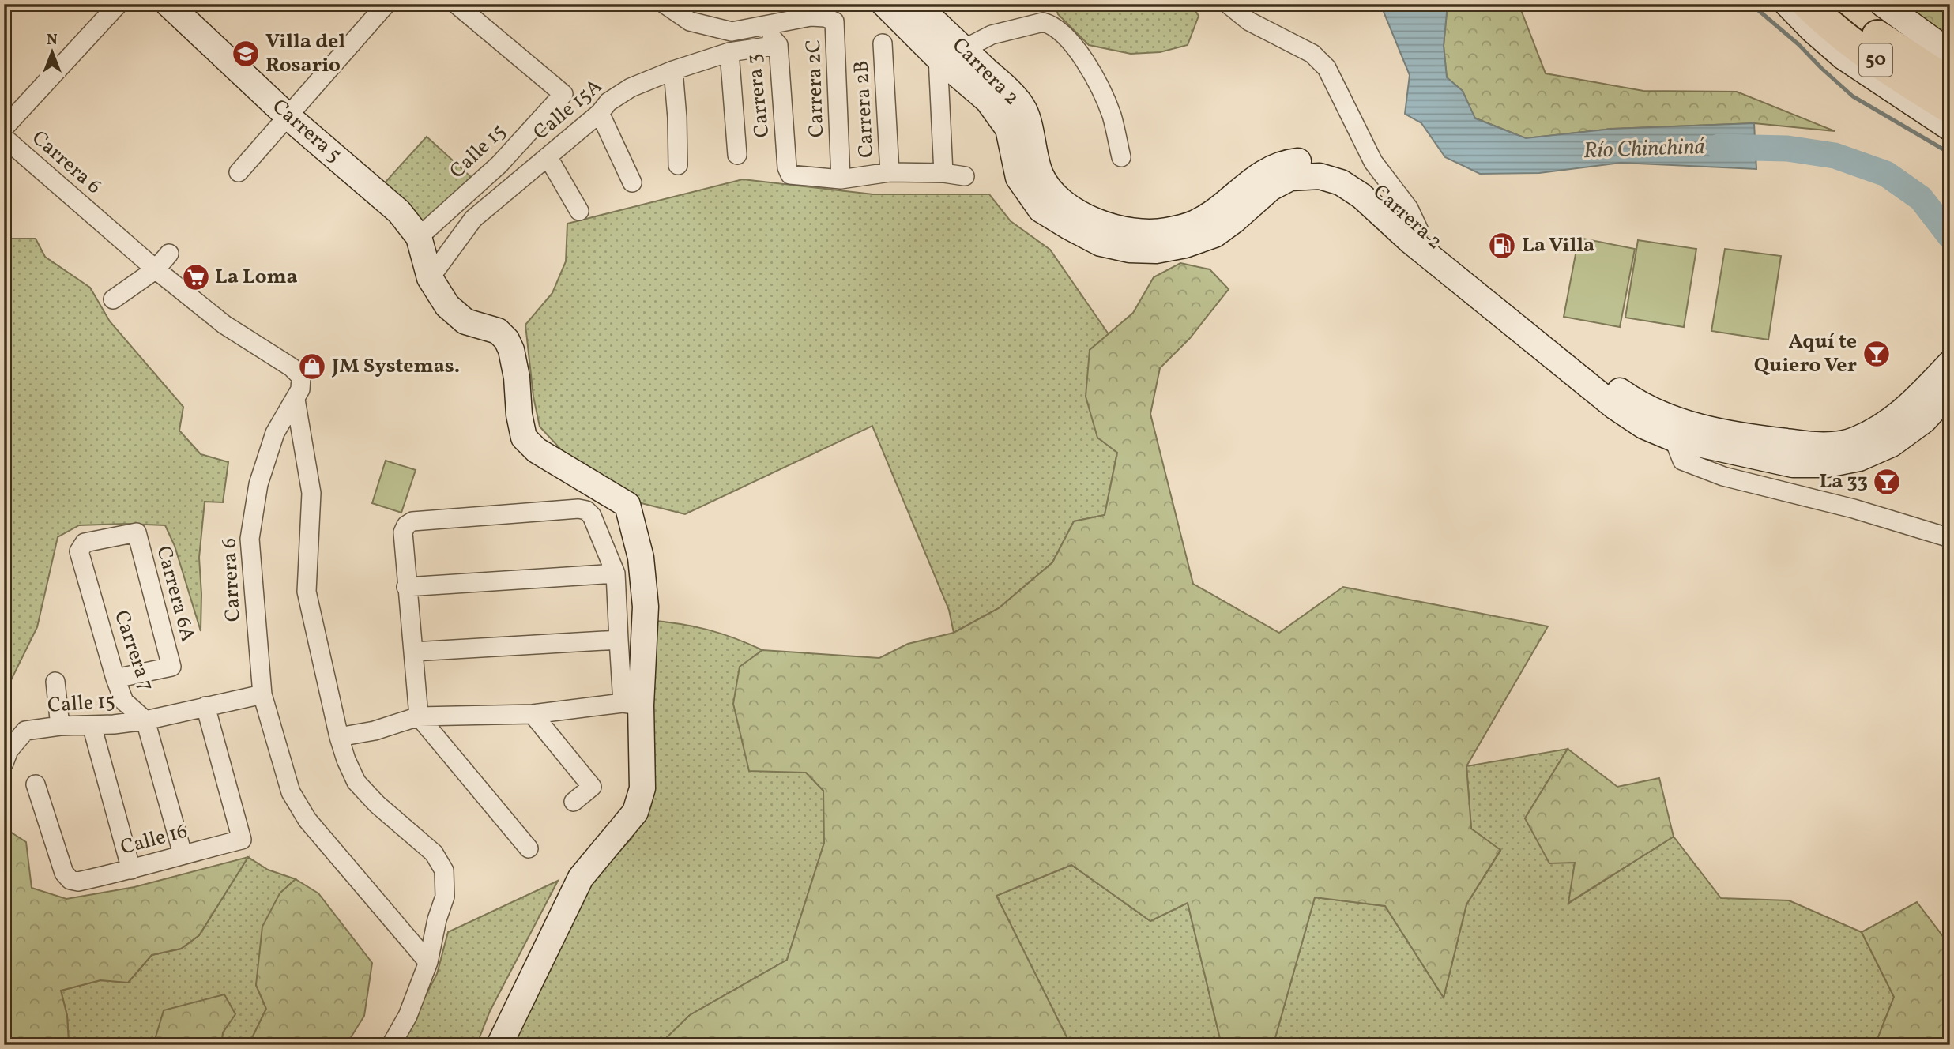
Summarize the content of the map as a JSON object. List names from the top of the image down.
{
  "streets": {
    "highway": ["50"],
    "main road": ["Carrera 2", "Carrera 5"],
    "street": [
      "Carrera 2C",
      "Carrera 3",
      "Carrera 2B",
      "Calle 15A",
      "Calle 15",
      "Carrera 6",
      "Carrera 6A",
      "Carrera 7",
      "Calle 16"
    ]
  },
  "crossings": [
    ["Carrera 2C", "Carrera 3"],
    ["Carrera 3", "Calle 15A"],
    ["Carrera 5", "Calle 15"],
    ["Calle 15", "Carrera 6"],
    ["Calle 15", "Carrera 7"],
    ["Calle 15", "Calle 16"],
    ["Carrera 6A", "Carrera 7"],
    ["Carrera 7", "Calle 16"]
  ],
  "water": ["Río Chinchiná"],
  "places": {
    "school or university": ["Villa del Rosario"],
    "fuel station": ["La Villa"],
    "supermarket": ["La Loma"],
    "bar": ["Aquí te Quiero Ver", "La 33"],
    "shop": ["JM Systemas."]
  },
  "north": "top"
}
